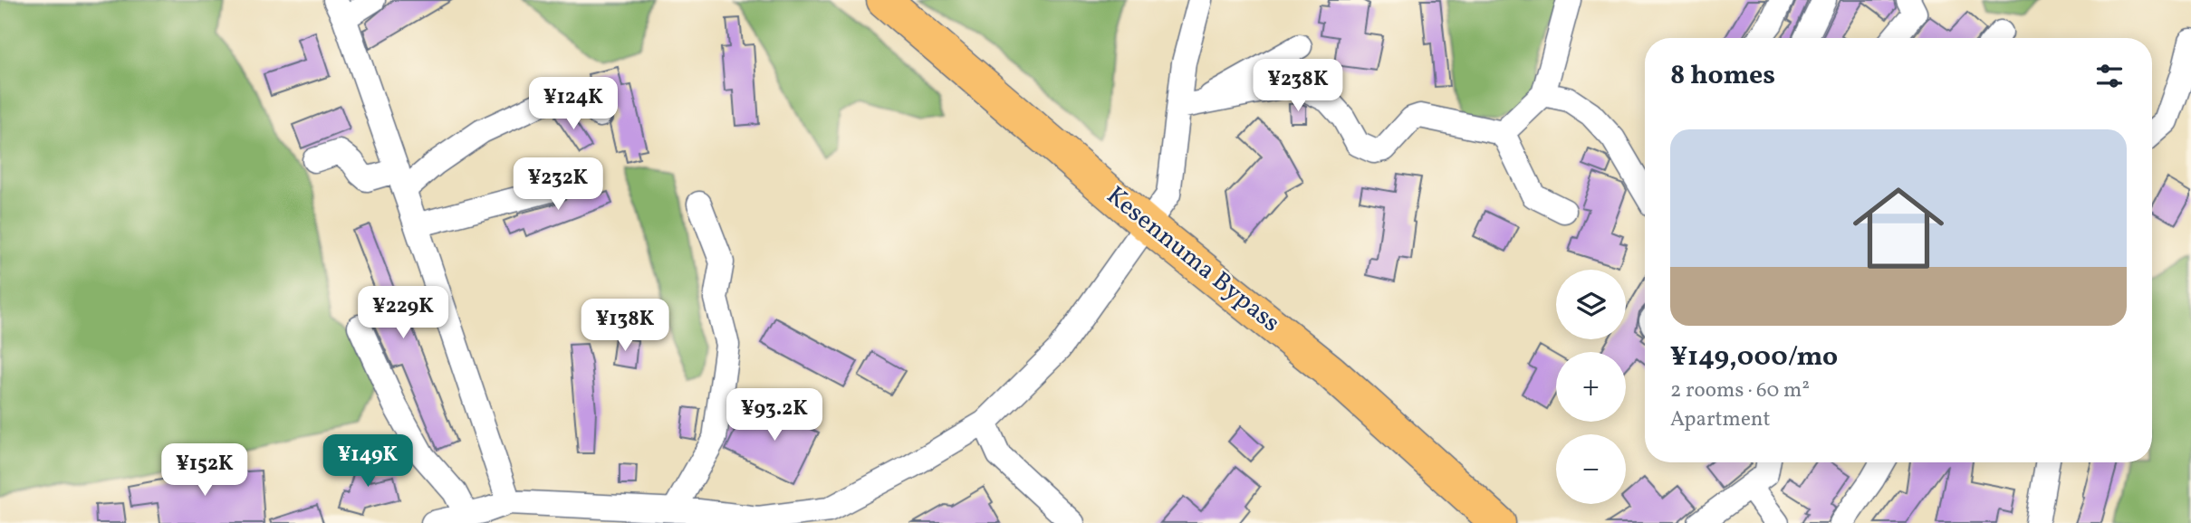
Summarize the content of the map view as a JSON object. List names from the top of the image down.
{
  "streets": {
    "highway": ["Kesennuma Bypass"]
  },
  "page": {
    "heading": "8 homes",
    "price": [
      "¥238K",
      "¥124K",
      "¥232K",
      "¥229K",
      "¥138K",
      "¥93.2K",
      "¥149K",
      "¥152K"
    ],
    "list": [
      {
        "name": "¥149,000/mo",
        "note": "2 rooms · 60 m² · Apartment"
      }
    ],
    "map_buttons": ["+", "−"]
  }
}
